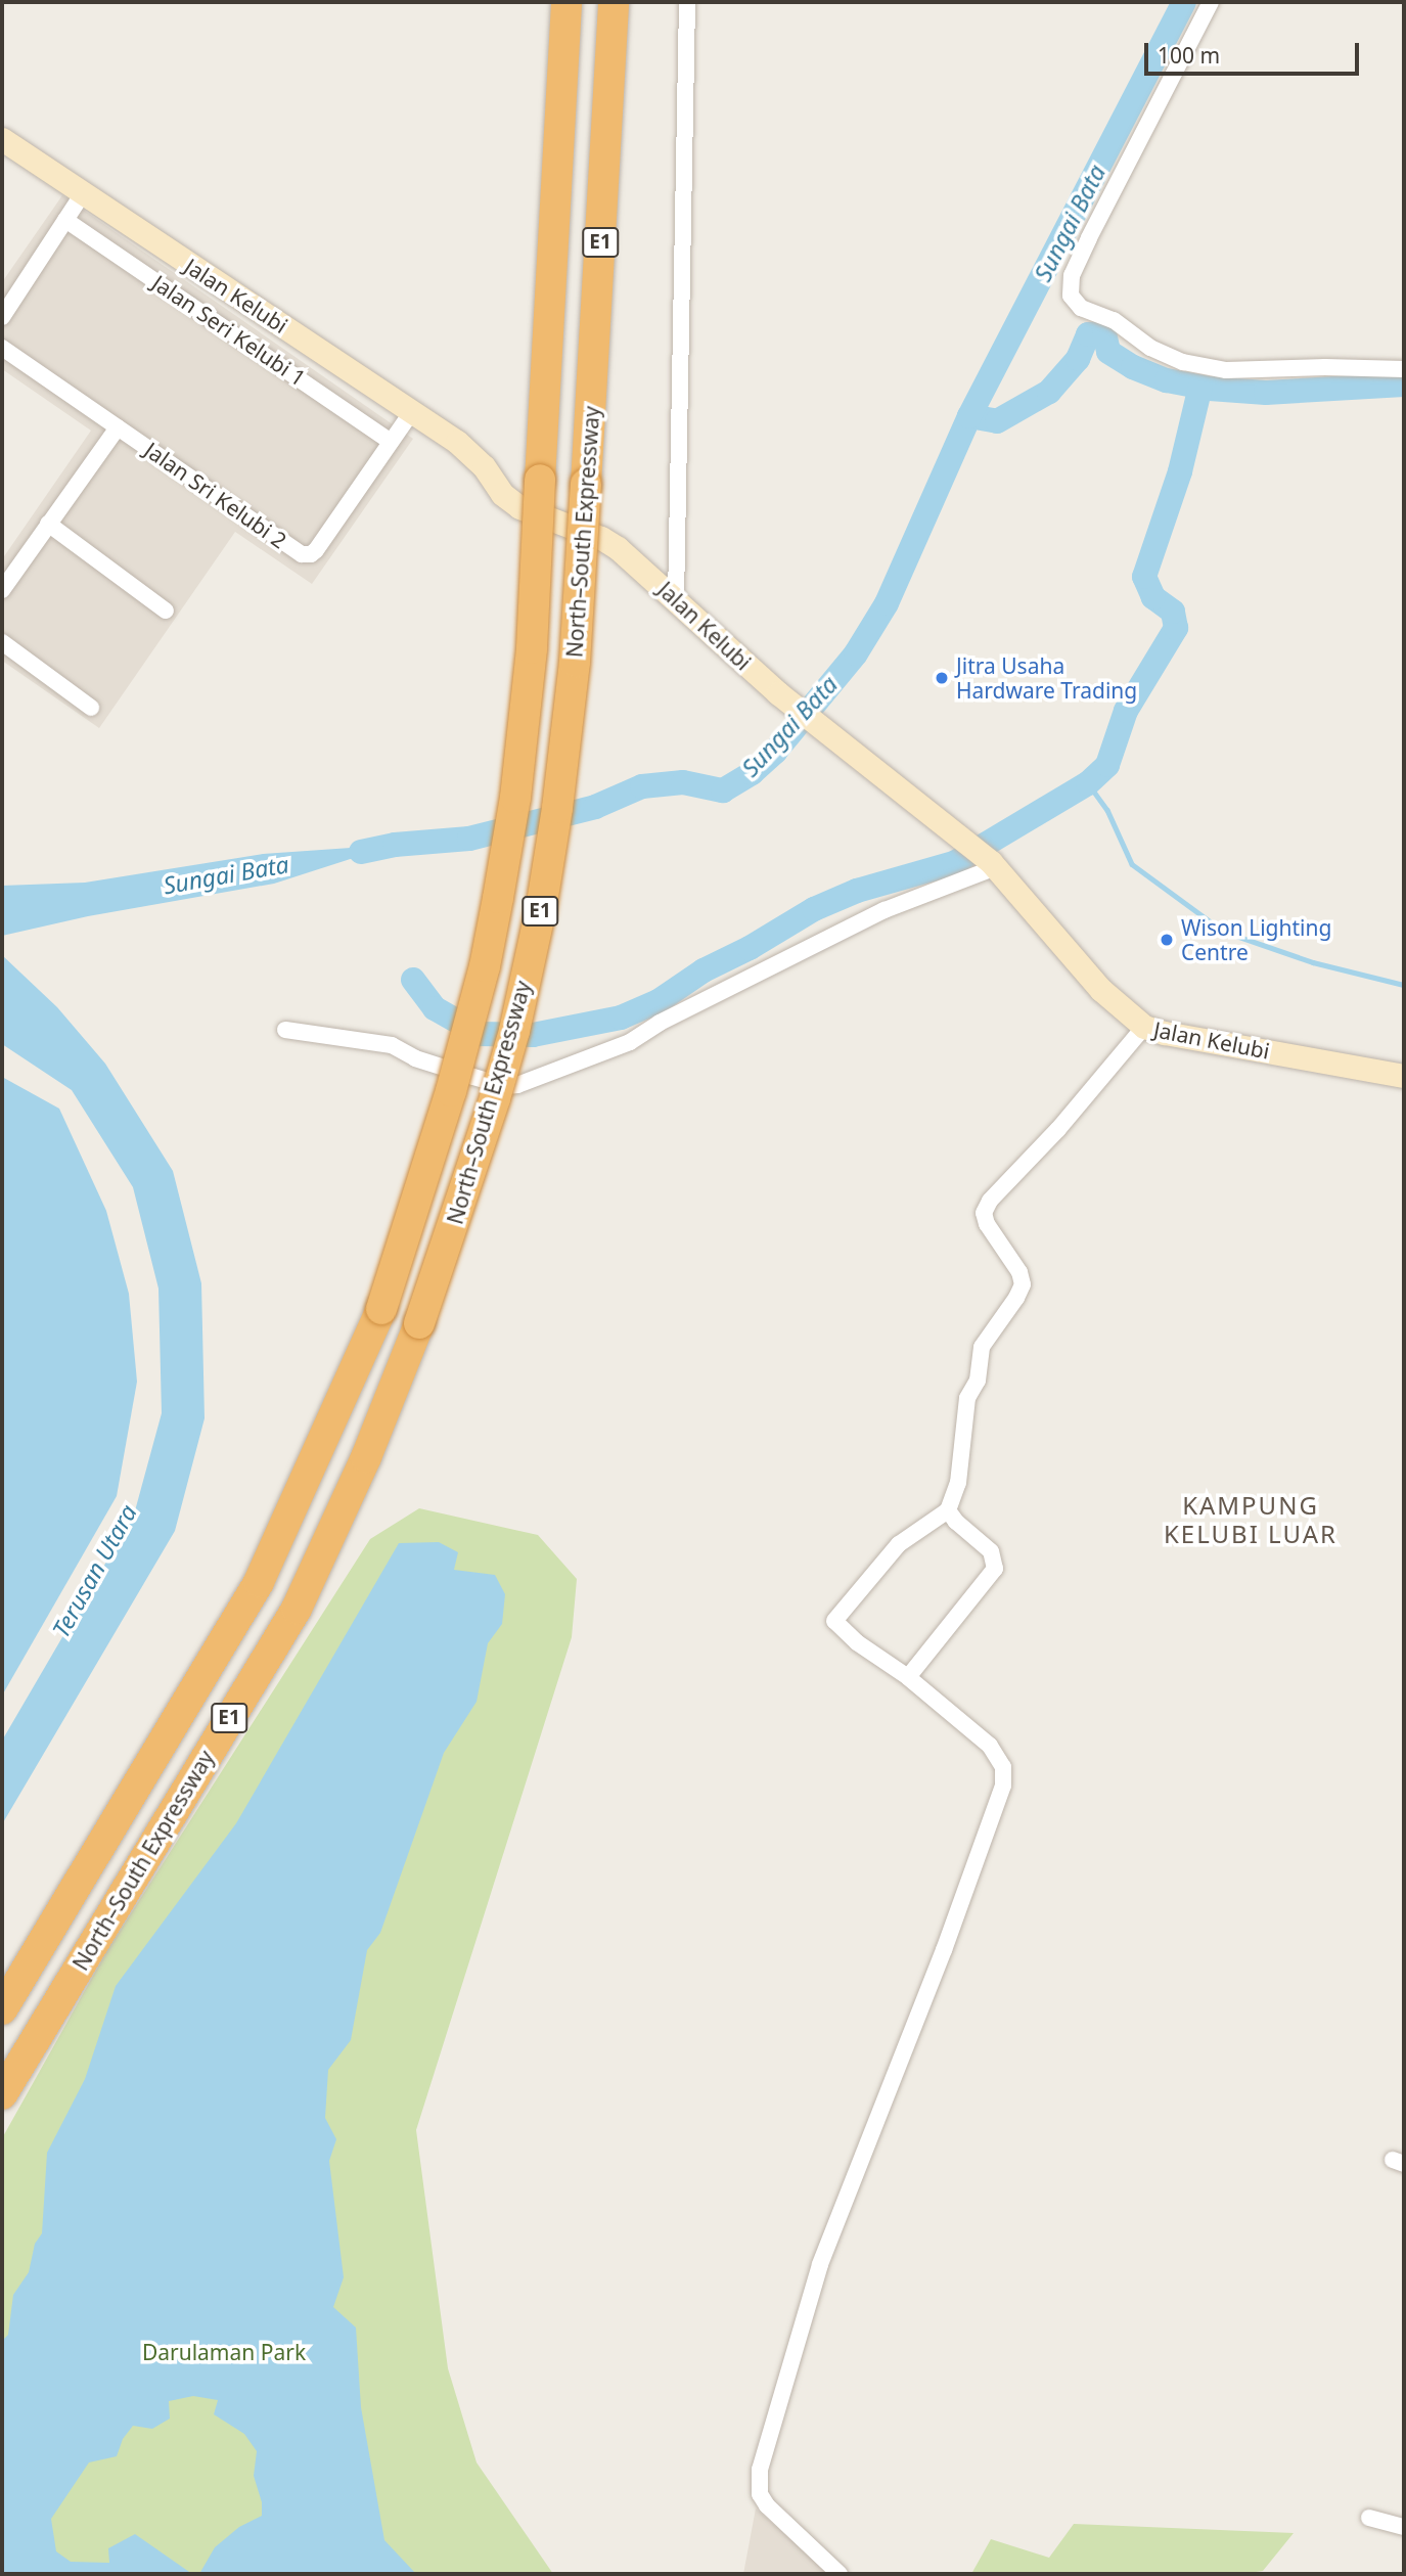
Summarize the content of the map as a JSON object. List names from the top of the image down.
{
  "streets": {
    "highway": ["E1", "North–South Expressway"],
    "main road": ["Jalan Kelubi"],
    "street": ["Jalan Seri Kelubi 1", "Jalan Sri Kelubi 2"]
  },
  "crossings": [
    ["Jalan Kelubi", "Jalan Sri Kelubi 2"],
    ["Jalan Seri Kelubi 1", "Jalan Sri Kelubi 2"]
  ],
  "districts": ["KAMPUNG KELUBI LUAR"],
  "water": ["Sungai Bata", "Terusan Utara"],
  "parks": ["Darulaman Park"],
  "places": ["Jitra Usaha Hardware Trading", "Wison Lighting Centre"],
  "scale_bar": "100 m"
}
